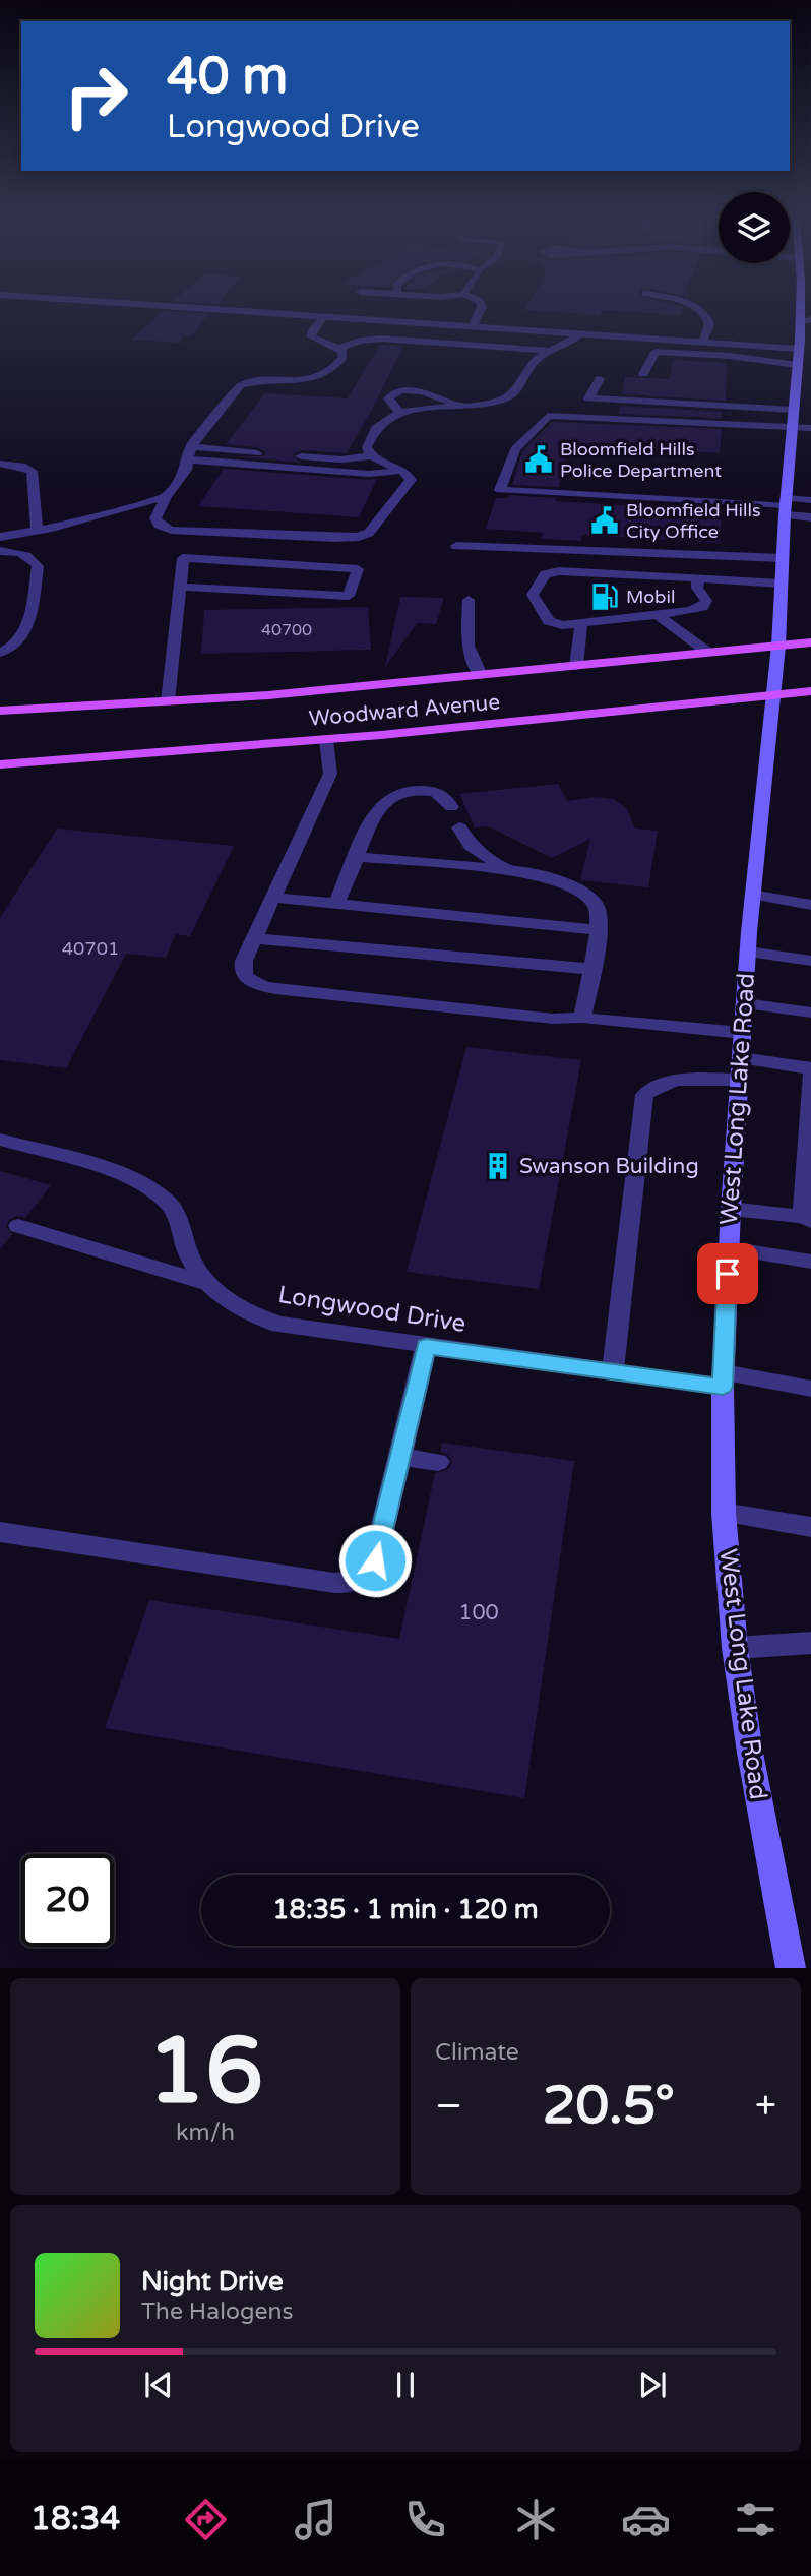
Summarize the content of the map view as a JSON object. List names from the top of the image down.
{
  "streets": {
    "main road": ["Woodward Avenue", "West Long Lake Road"],
    "street": ["Longwood Drive"]
  },
  "crossings": [
    ["Woodward Avenue", "West Long Lake Road"],
    ["West Long Lake Road", "Longwood Drive"]
  ],
  "places": {
    "public building": ["Bloomfield Hills Police Department", "Bloomfield Hills City Office"],
    "fuel station": ["Mobil"],
    "building": ["Swanson Building"]
  },
  "house_numbers": ["40700", "40701", "100"],
  "page": {
    "turn": ["40 m", "Longwood Drive"],
    "limit": "20",
    "trip": "18:35 · 1 min · 120 m",
    "tile": [
      ["16", "km/h"],
      "Climate"
    ],
    "heat": ["−", "20.5°", "+"],
    "song": ["Night Drive", "The Halogens"],
    "tabs": "18:34"
  }
}
